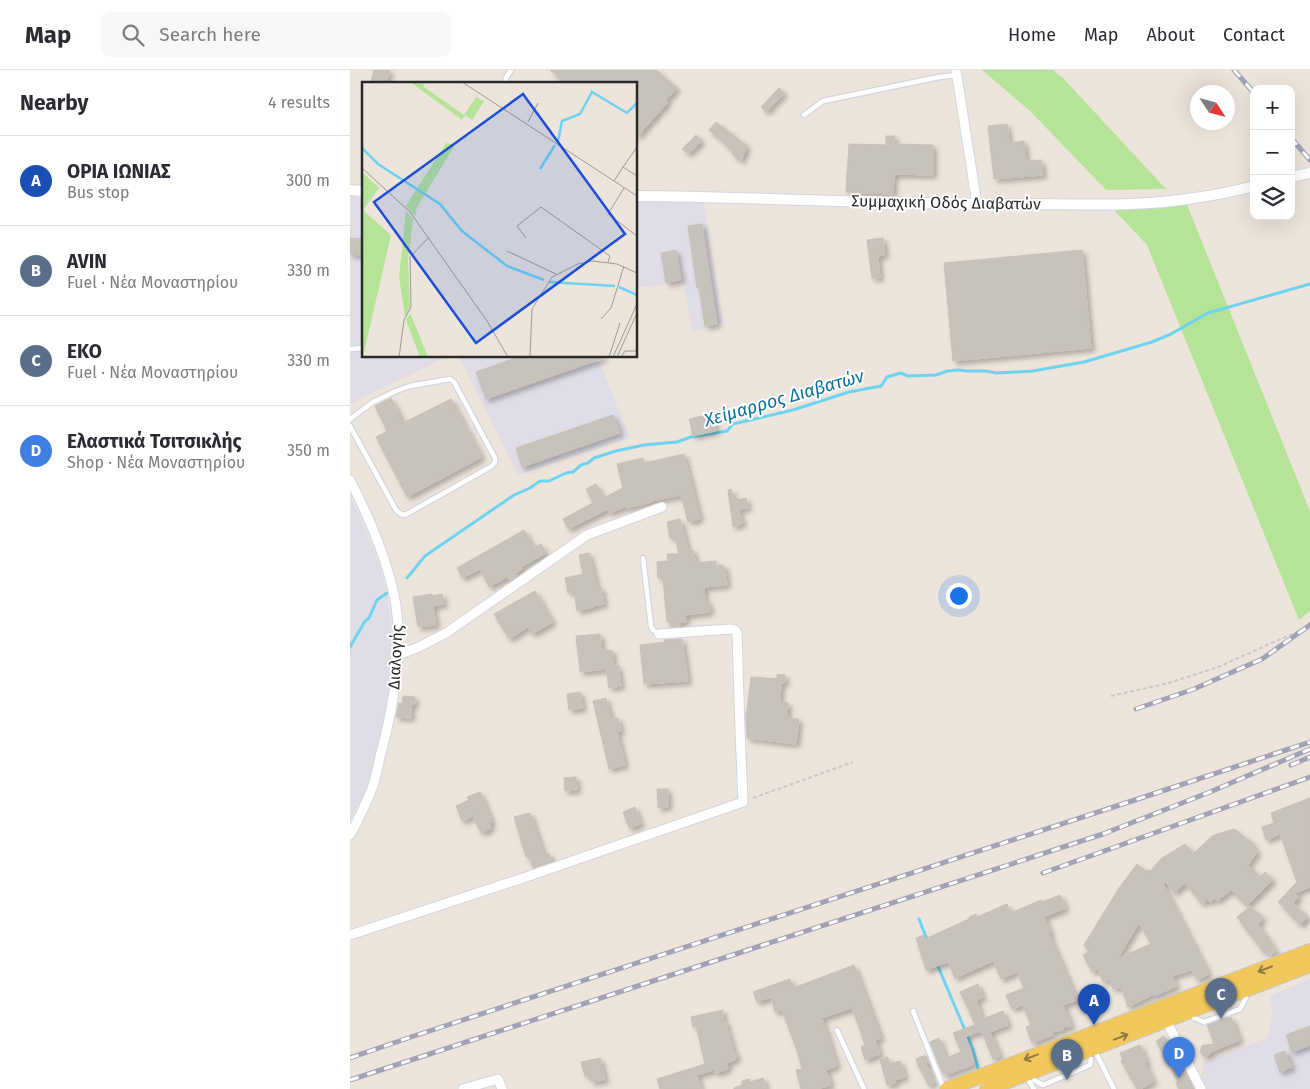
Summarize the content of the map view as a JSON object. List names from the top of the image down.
{
  "streets": {
    "street": ["Συμμαχική Οδός Διαβατών", "Διαλογής"]
  },
  "water": ["Χείμαρρος Διαβατών"],
  "north": "bottom right",
  "page": {
    "header": "Map",
    "search": "Search here",
    "nav": [
      "Home",
      "Map",
      "About",
      "Contact"
    ],
    "heading": ["Nearby", "4 results"],
    "map_buttons": ["+", "−"],
    "list": [
      {
        "mark": "A",
        "name": "ΟΡΙΑ ΙΩΝΙΑΣ",
        "note": "Bus stop",
        "value": "300 m"
      },
      {
        "mark": "B",
        "name": "AVIN",
        "note": "Fuel · Νέα Μοναστηρίου",
        "value": "330 m"
      },
      {
        "mark": "C",
        "name": "EKO",
        "note": "Fuel · Νέα Μοναστηρίου",
        "value": "330 m"
      },
      {
        "mark": "D",
        "name": "Ελαστικά Τσιτσικλής",
        "note": "Shop · Νέα Μοναστηρίου",
        "value": "350 m"
      }
    ],
    "pins": [
      "C",
      "A",
      "D",
      "B"
    ]
  }
}
